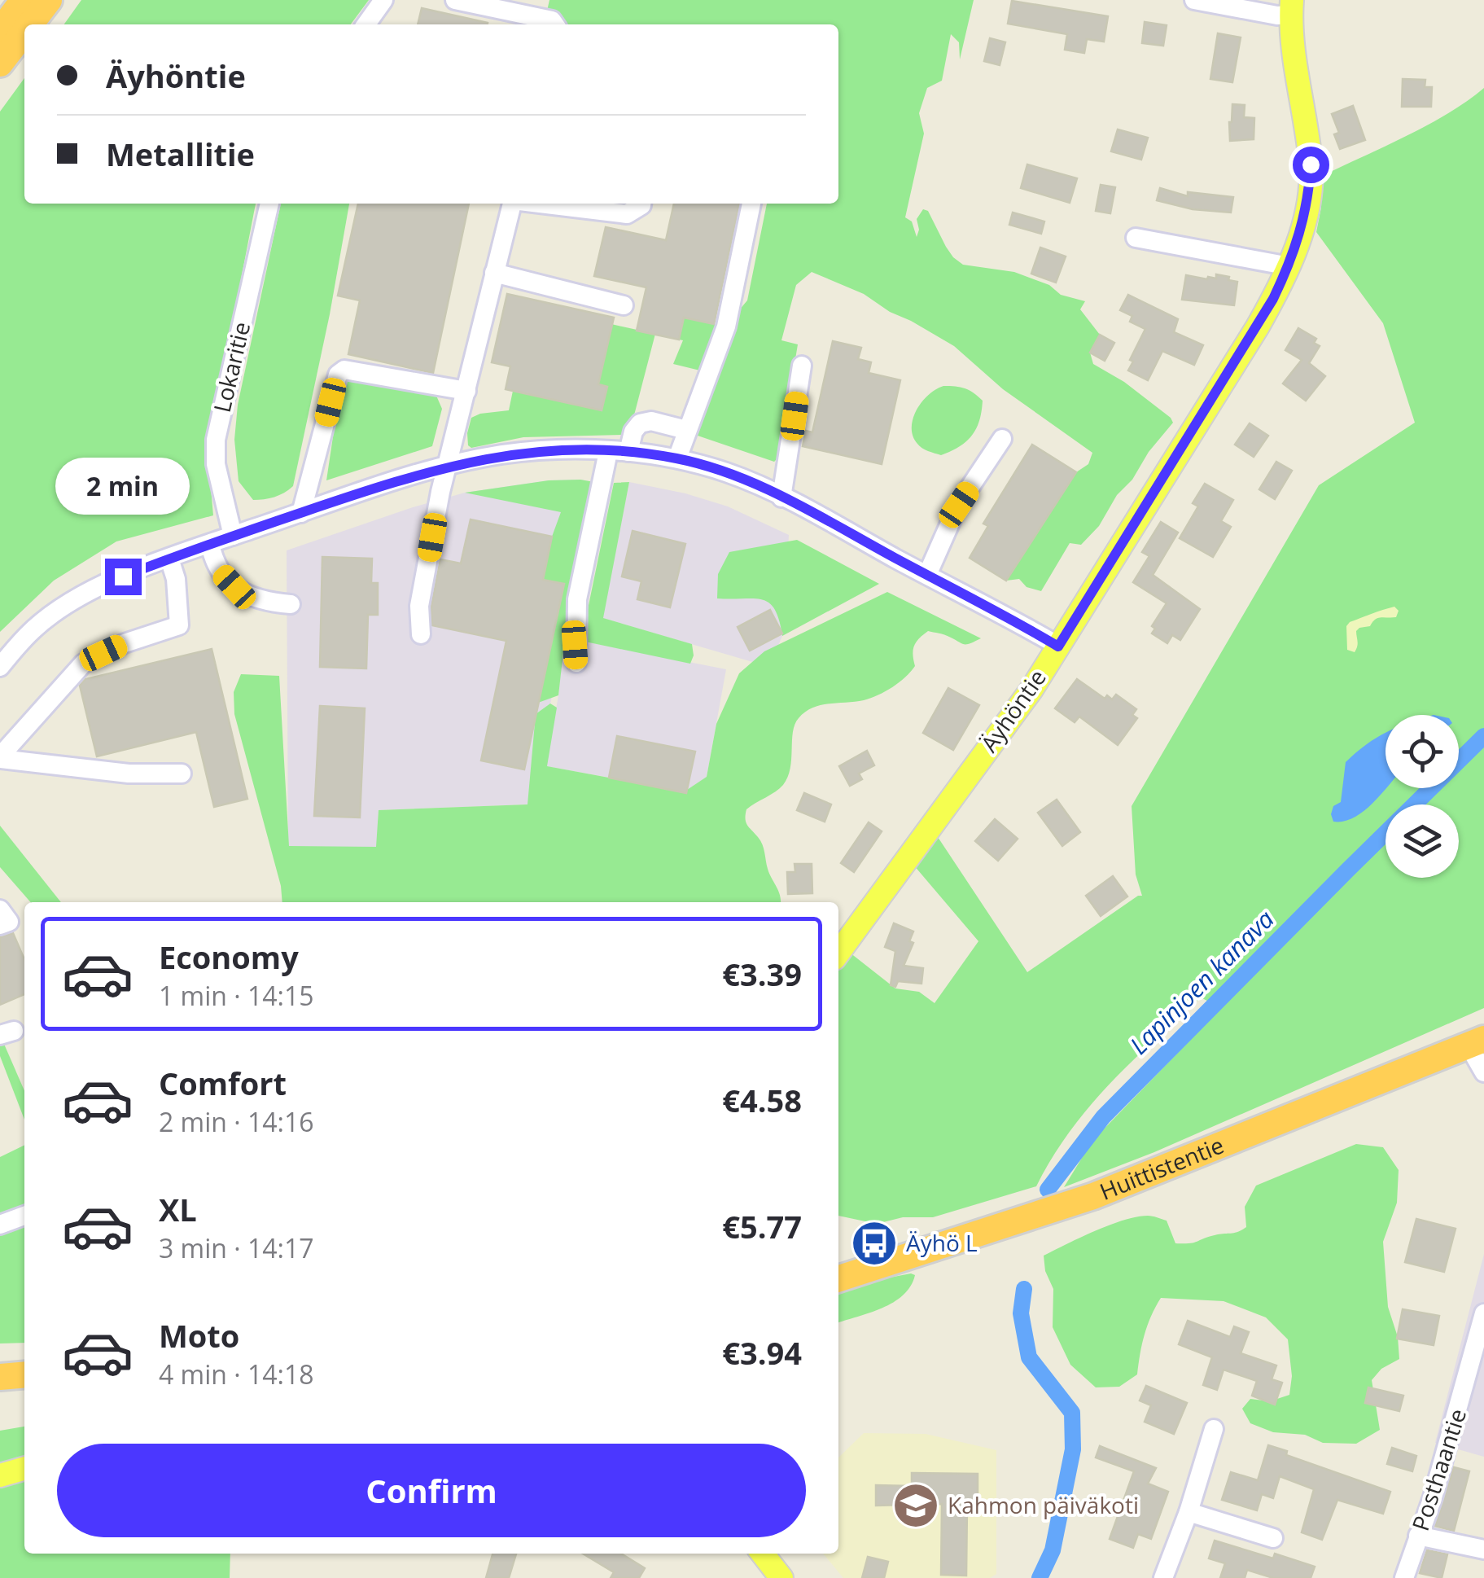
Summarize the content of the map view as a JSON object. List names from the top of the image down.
{
  "streets": {
    "highway": ["Huittistentie"],
    "main road": ["Äyhöntie"],
    "street": ["Lokaritie", "Posthaantie"]
  },
  "water": ["Lapinjoen kanava"],
  "places": {
    "bus stop": ["Äyhö L"],
    "school or university": ["Kahmon päiväkoti"]
  },
  "page": {
    "banner": ["Äyhöntie", "Metallitie"],
    "bubble": "2 min",
    "list": [
      {
        "name": "Economy",
        "note": "1 min · 14:15",
        "value": "€3.39"
      },
      {
        "name": "Comfort",
        "note": "2 min · 14:16",
        "value": "€4.58"
      },
      {
        "name": "XL",
        "note": "3 min · 14:17",
        "value": "€5.77"
      },
      {
        "name": "Moto",
        "note": "4 min · 14:18",
        "value": "€3.94"
      }
    ],
    "buttons": "Confirm"
  }
}
